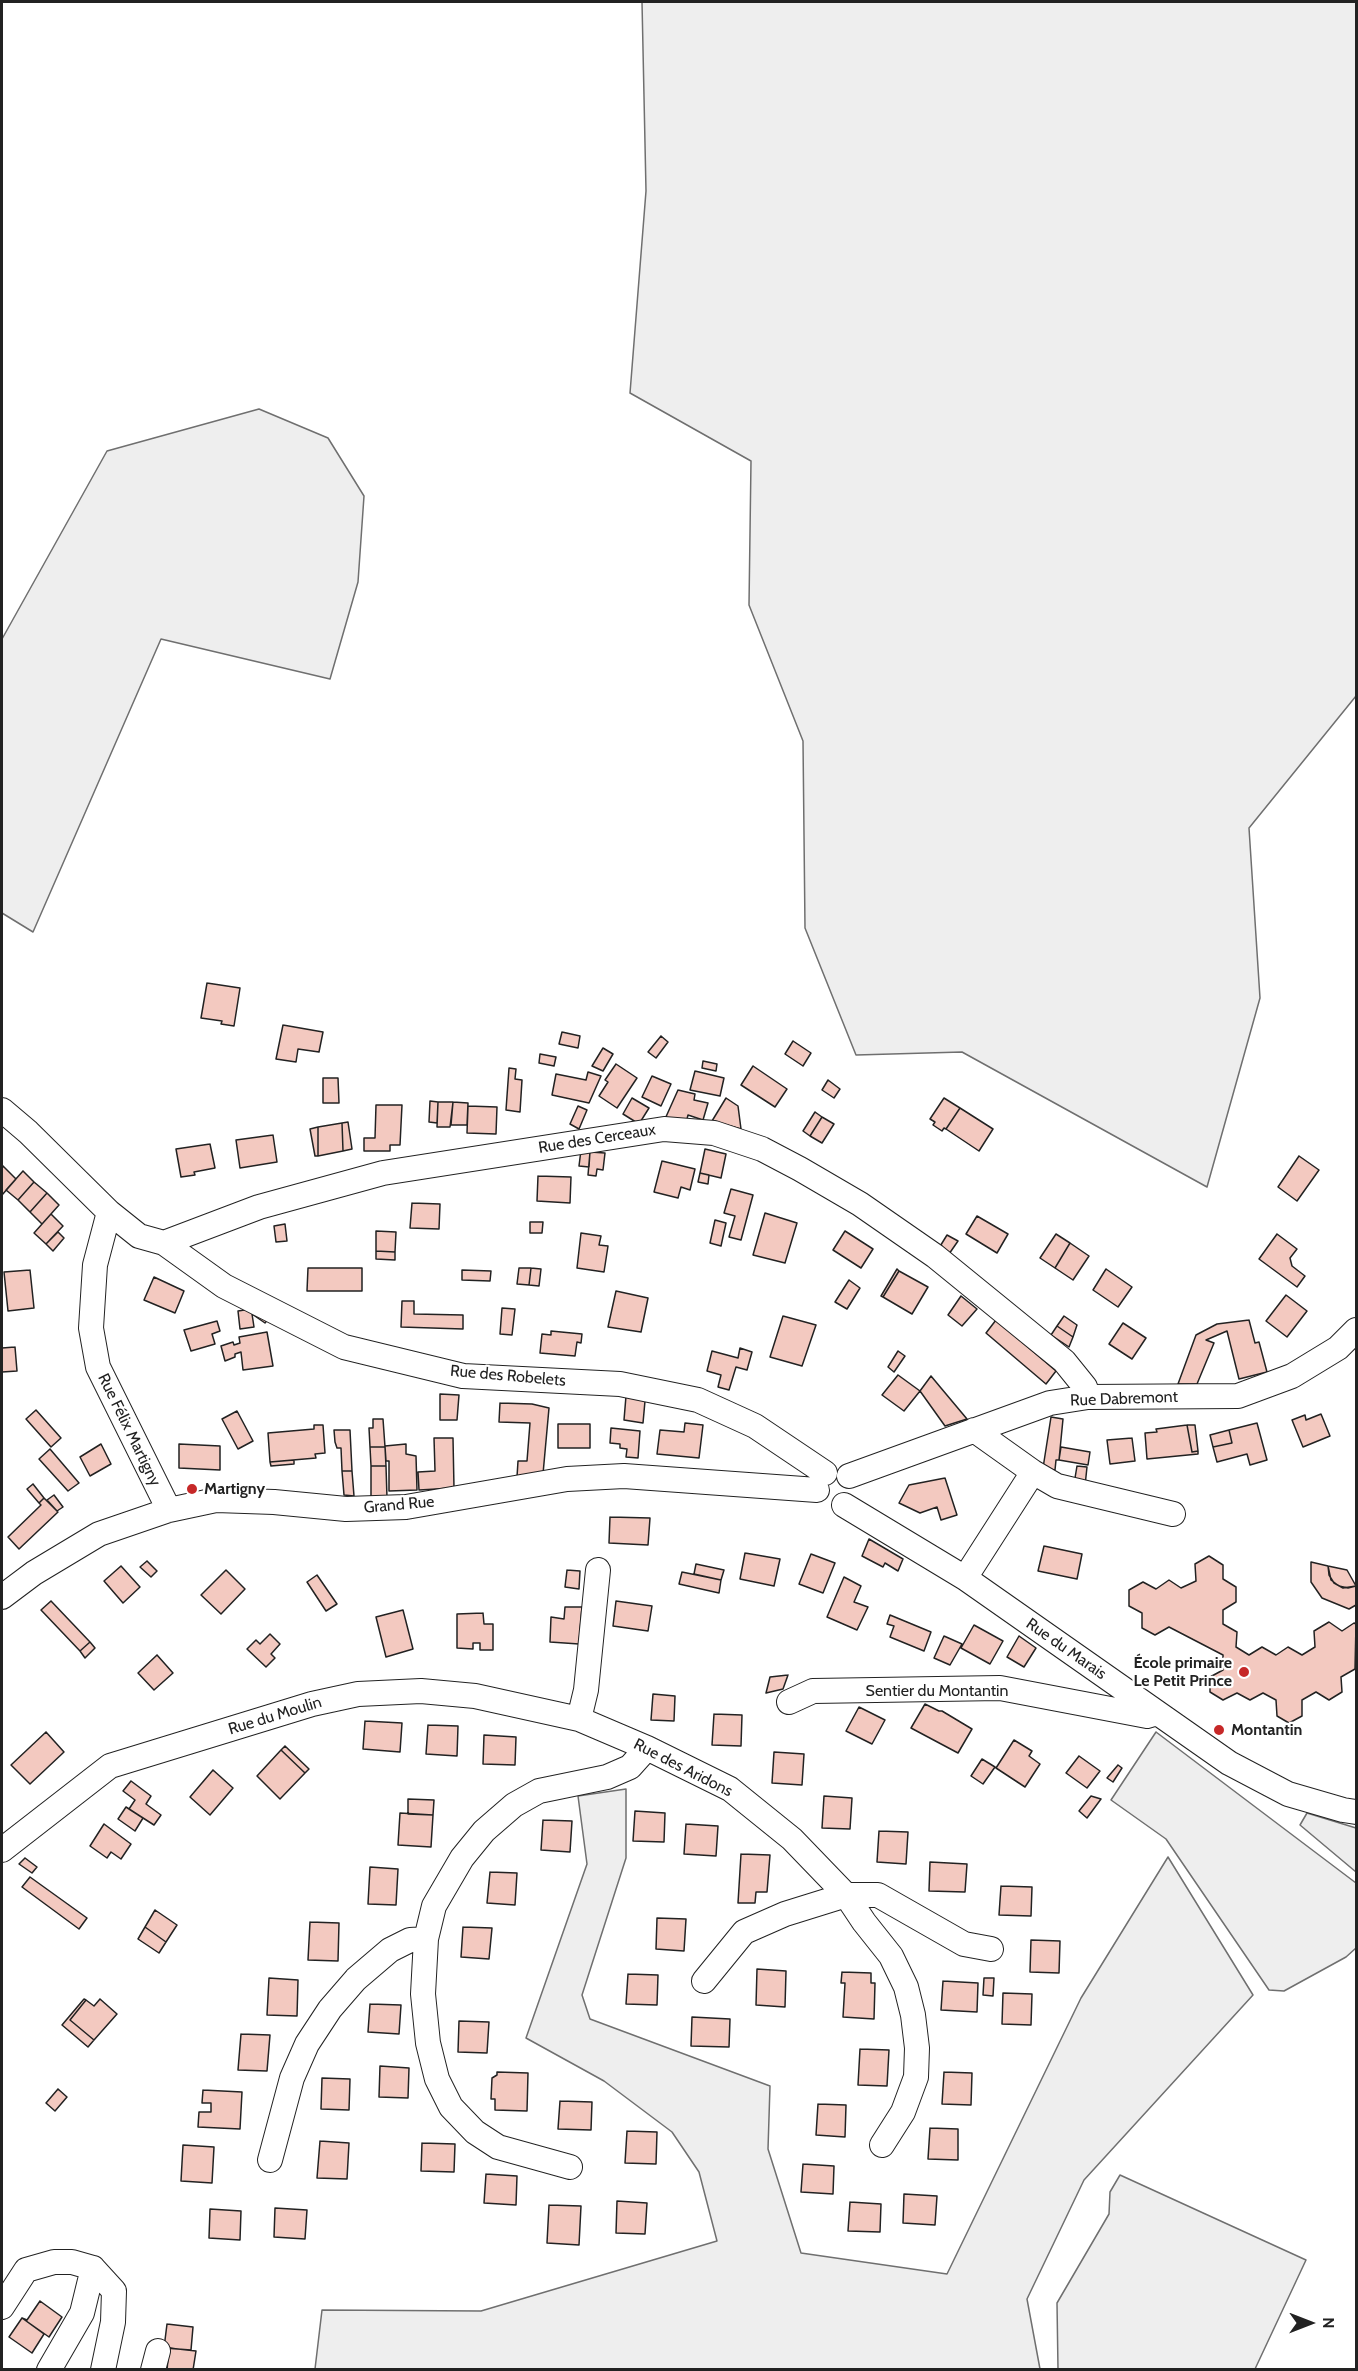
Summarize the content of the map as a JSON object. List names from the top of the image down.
{
  "streets": {
    "street": [
      "Rue des Cerceaux",
      "Rue des Robelets",
      "Rue Dabremont",
      "Rue Félix Martigny",
      "Grand Rue",
      "Rue du Marais",
      "Sentier du Montantin",
      "Rue du Moulin",
      "Rue des Aridons"
    ]
  },
  "crossings": [
    ["Rue des Cerceaux", "Rue des Robelets"],
    ["Rue des Cerceaux", "Rue Dabremont"],
    ["Rue des Robelets", "Rue Dabremont"],
    ["Rue des Robelets", "Grand Rue"],
    ["Rue des Robelets", "Rue du Marais"],
    ["Rue Dabremont", "Grand Rue"],
    ["Rue Dabremont", "Rue du Marais"],
    ["Rue Félix Martigny", "Grand Rue"],
    ["Grand Rue", "Rue du Marais"],
    ["Rue du Marais", "Sentier du Montantin"],
    ["Rue du Moulin", "Rue des Aridons"]
  ],
  "places": ["Martigny", "École primaire Le Petit Prince", "Montantin"],
  "north": "right"
}
